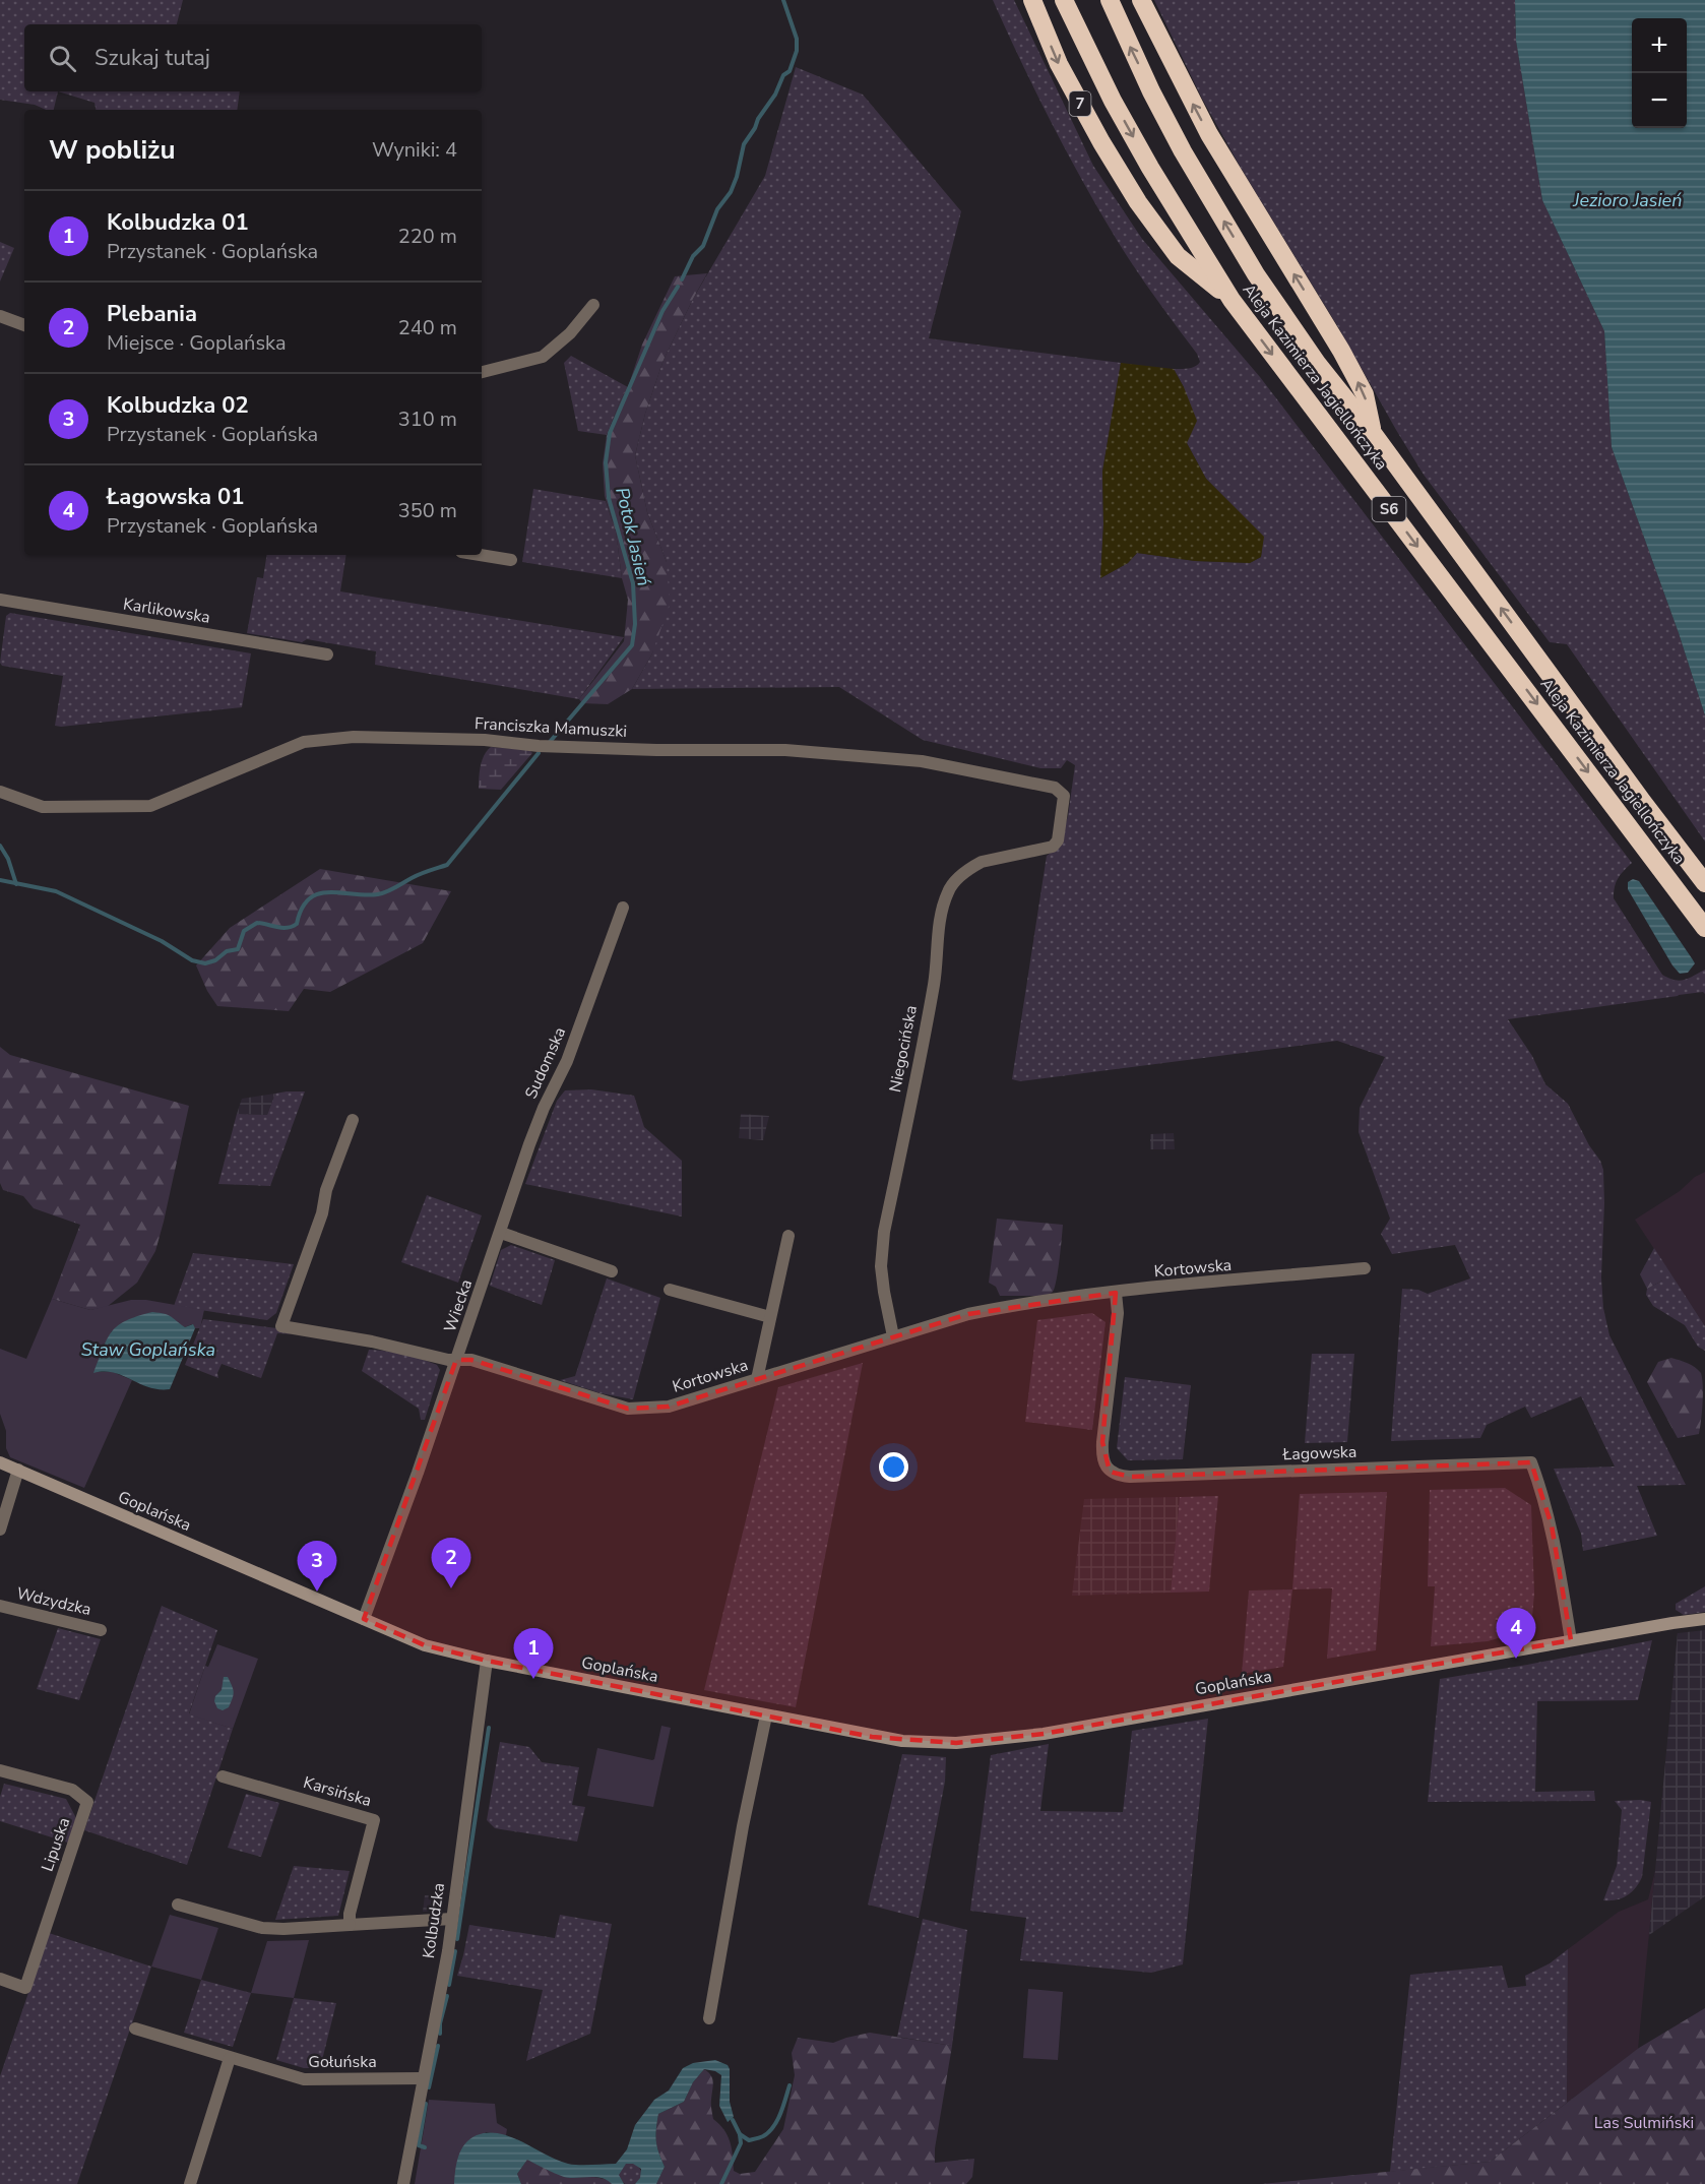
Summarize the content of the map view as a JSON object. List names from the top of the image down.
{
  "streets": {
    "highway": ["7", "Aleja Kazimierza Jagiellończyka", "S6"],
    "street": [
      "Karlikowska",
      "Franciszka Mamuszki",
      "Niegocińska",
      "Sudomska",
      "Kortowska",
      "Wiecka",
      "Łagowska",
      "Goplańska",
      "Wdzydzka",
      "Karsińska",
      "Lipuska",
      "Kolbudzka",
      "Gołuńska"
    ]
  },
  "crossings": [
    ["7", "Aleja Kazimierza Jagiellończyka"],
    ["Franciszka Mamuszki", "Niegocińska"],
    ["Niegocińska", "Kortowska"],
    ["Sudomska", "Wiecka"],
    ["Kortowska", "Wiecka"],
    ["Kortowska", "Łagowska"],
    ["Wiecka", "Goplańska"],
    ["Łagowska", "Goplańska"],
    ["Goplańska", "Kolbudzka"],
    ["Kolbudzka", "Gołuńska"]
  ],
  "water": ["Jezioro Jasień", "Potok Jasień", "Staw Goplańska"],
  "parks": ["Las Sulmiński"],
  "page": {
    "map_buttons": ["+", "−"],
    "search": "Szukaj tutaj",
    "heading": ["W pobliżu", "Wyniki: 4"],
    "list": [
      {
        "mark": "1",
        "name": "Kolbudzka 01",
        "note": "Przystanek · Goplańska",
        "value": "220 m"
      },
      {
        "mark": "2",
        "name": "Plebania",
        "note": "Miejsce · Goplańska",
        "value": "240 m"
      },
      {
        "mark": "3",
        "name": "Kolbudzka 02",
        "note": "Przystanek · Goplańska",
        "value": "310 m"
      },
      {
        "mark": "4",
        "name": "Łagowska 01",
        "note": "Przystanek · Goplańska",
        "value": "350 m"
      }
    ],
    "pins": [
      "2",
      "3",
      "4",
      "1"
    ]
  }
}
